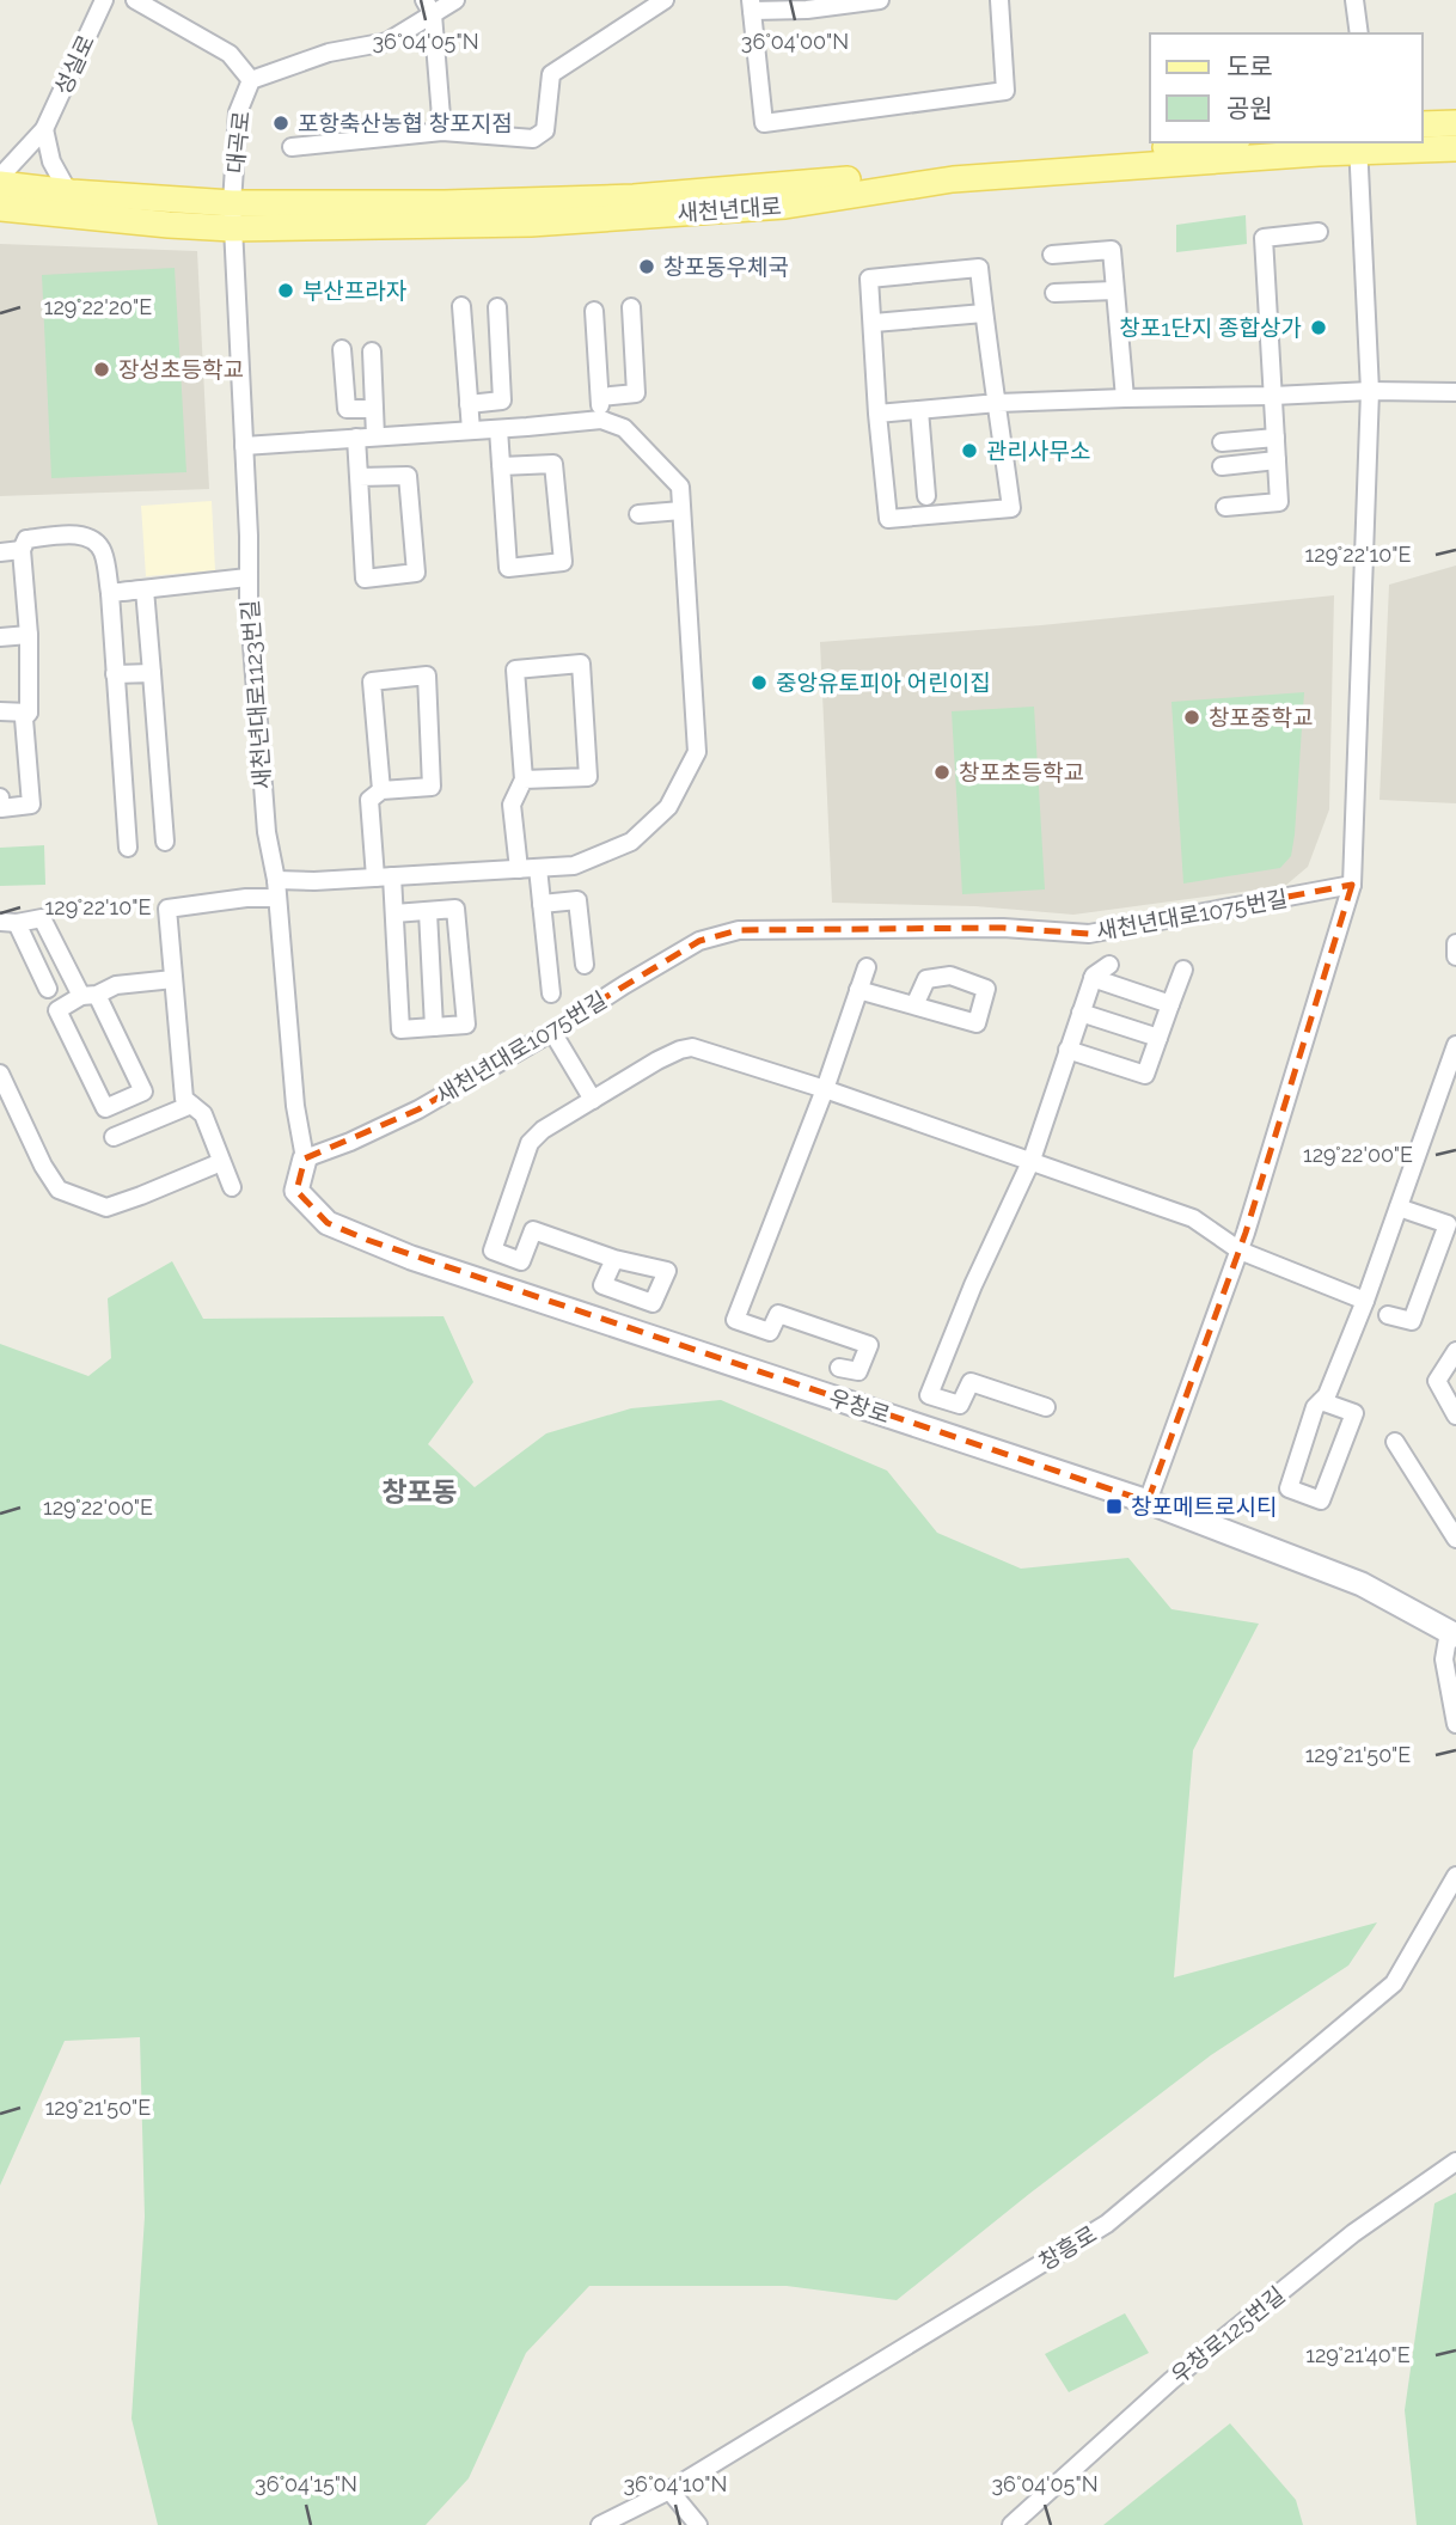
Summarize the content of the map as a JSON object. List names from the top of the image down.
{
  "streets": {
    "main road": ["새천년대로", "우창로"],
    "street": [
      "성실로",
      "대곡로",
      "새천년대로1123번길",
      "새천년대로1075번길",
      "창흥로",
      "우창로125번길"
    ]
  },
  "crossings": [
    ["대곡로", "새천년대로"],
    ["대곡로", "새천년대로1123번길"],
    ["새천년대로", "새천년대로1123번길"],
    ["새천년대로1123번길", "새천년대로1075번길"],
    ["새천년대로1123번길", "우창로"],
    ["새천년대로1075번길", "우창로"]
  ],
  "districts": ["창포동"],
  "places": {
    "other": [
      "포항축산농협 창포지점",
      "창포동우체국",
      "부산프라자",
      "창포1단지 종합상가",
      "장성초등학교",
      "관리사무소",
      "중앙유토피아 어린이집",
      "창포중학교",
      "창포초등학교"
    ],
    "transit": ["창포메트로시티"]
  },
  "legend": ["도로", "공원"],
  "coordinates": [
    "36°04'05\"N",
    "36°04'00\"N",
    "129°22'20\"E",
    "129°22'10\"E",
    "129°22'00\"E",
    "129°21'50\"E",
    "129°21'40\"E",
    "36°04'15\"N",
    "36°04'10\"N"
  ]
}
